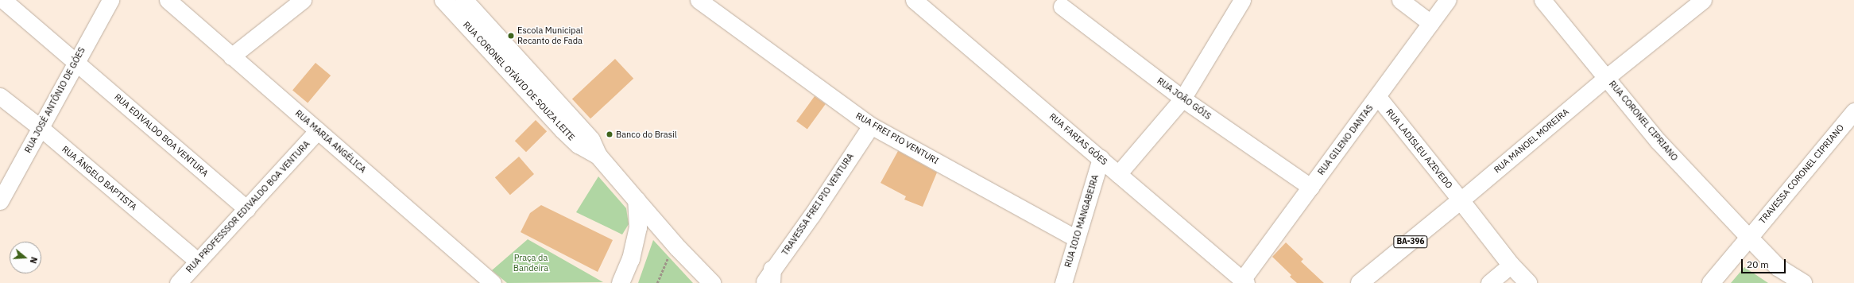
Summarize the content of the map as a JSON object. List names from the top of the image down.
{
  "streets": {
    "main road": ["RUA CORONEL OTÁVIO DE SOUZA LEITE", "RUA MANOEL MOREIRA", "BA-396"],
    "street": [
      "RUA JOÃO GÓIS",
      "RUA JOSÉ ANTÔNIO DE GÓES",
      "RUA CORONEL CIPRIANO",
      "RUA EDIVALDO BOA VENTURA",
      "RUA FREI PIO VENTURI",
      "RUA FARIAS GÓES",
      "RUA GILENO DANTAS",
      "RUA MARIA ANGÉLICA",
      "RUA LADISLEU AZEVEDO",
      "TRAVESSA CORONEL CIPRIANO",
      "RUA ÂNGELO BAPTISTA",
      "TRAVESSA FREI PIO VENTURA",
      "RUA PROFESSSOR EDIVALDO BOA VENTURA",
      "RUA IOIO MANGABEIRA"
    ]
  },
  "crossings": [
    ["RUA JOÃO GÓIS", "RUA GILENO DANTAS"],
    ["RUA JOSÉ ANTÔNIO DE GÓES", "RUA EDIVALDO BOA VENTURA"],
    ["RUA JOSÉ ANTÔNIO DE GÓES", "RUA ÂNGELO BAPTISTA"],
    ["RUA CORONEL CIPRIANO", "RUA MANOEL MOREIRA"],
    ["RUA CORONEL CIPRIANO", "TRAVESSA CORONEL CIPRIANO"],
    ["RUA EDIVALDO BOA VENTURA", "RUA PROFESSSOR EDIVALDO BOA VENTURA"],
    ["RUA FREI PIO VENTURI", "TRAVESSA FREI PIO VENTURA"],
    ["RUA FREI PIO VENTURI", "RUA IOIO MANGABEIRA"],
    ["RUA FARIAS GÓES", "RUA GILENO DANTAS"],
    ["RUA FARIAS GÓES", "RUA IOIO MANGABEIRA"],
    ["RUA GILENO DANTAS", "RUA LADISLEU AZEVEDO"],
    ["RUA MANOEL MOREIRA", "RUA LADISLEU AZEVEDO"],
    ["RUA MARIA ANGÉLICA", "RUA PROFESSSOR EDIVALDO BOA VENTURA"],
    ["RUA ÂNGELO BAPTISTA", "RUA PROFESSSOR EDIVALDO BOA VENTURA"]
  ],
  "parks": ["Praça da Bandeira"],
  "places": ["Escola Municipal Recanto de Fada", "Banco do Brasil"],
  "scale_bar": "20 m",
  "north": "right"
}
